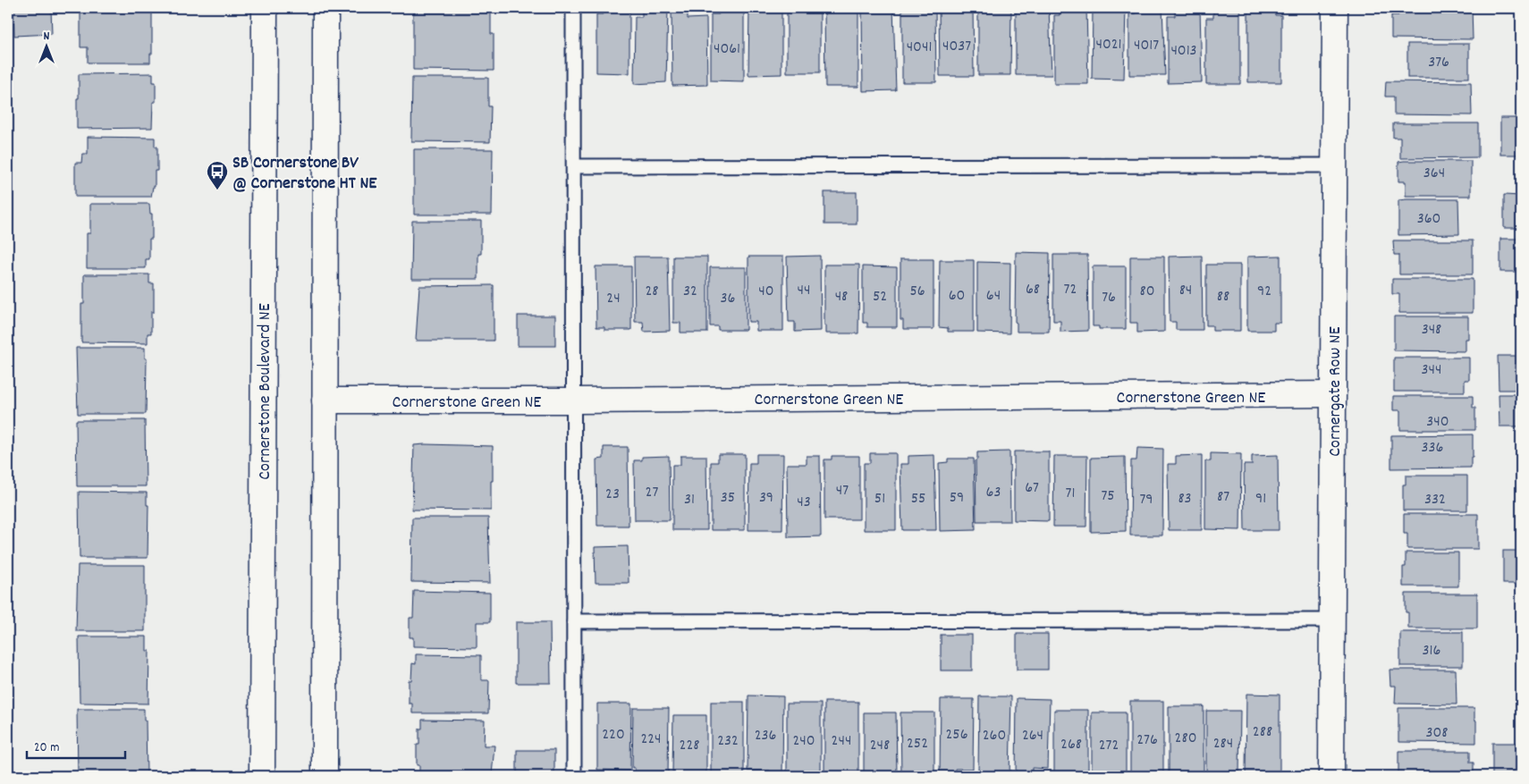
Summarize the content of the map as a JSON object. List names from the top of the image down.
{
  "streets": {
    "street": ["Cornerstone Boulevard NE", "Cornergate Row NE", "Cornerstone Green NE"]
  },
  "crossings": [
    ["Cornergate Row NE", "Cornerstone Green NE"]
  ],
  "places": {
    "bus stop": ["SB Cornerstone BV @ Cornerstone HT NE"]
  },
  "house_numbers": [
    "4021",
    "4017",
    "4037",
    "4041",
    "4061",
    "4013",
    "376",
    "364",
    "360",
    "68",
    "72",
    "44",
    "84",
    "28",
    "32",
    "40",
    "56",
    "80",
    "92",
    "60",
    "64",
    "48",
    "52",
    "88",
    "76",
    "24",
    "36",
    "348",
    "344",
    "340",
    "336",
    "67",
    "47",
    "27",
    "63",
    "71",
    "23",
    "75",
    "87",
    "35",
    "39",
    "59",
    "51",
    "55",
    "83",
    "91",
    "31",
    "79",
    "332",
    "43",
    "316",
    "288",
    "308",
    "220",
    "256",
    "236",
    "260",
    "264",
    "280",
    "224",
    "276",
    "232",
    "240",
    "244",
    "252",
    "284",
    "268",
    "228",
    "248",
    "272"
  ],
  "scale_bar": "20 m",
  "north": "top"
}
